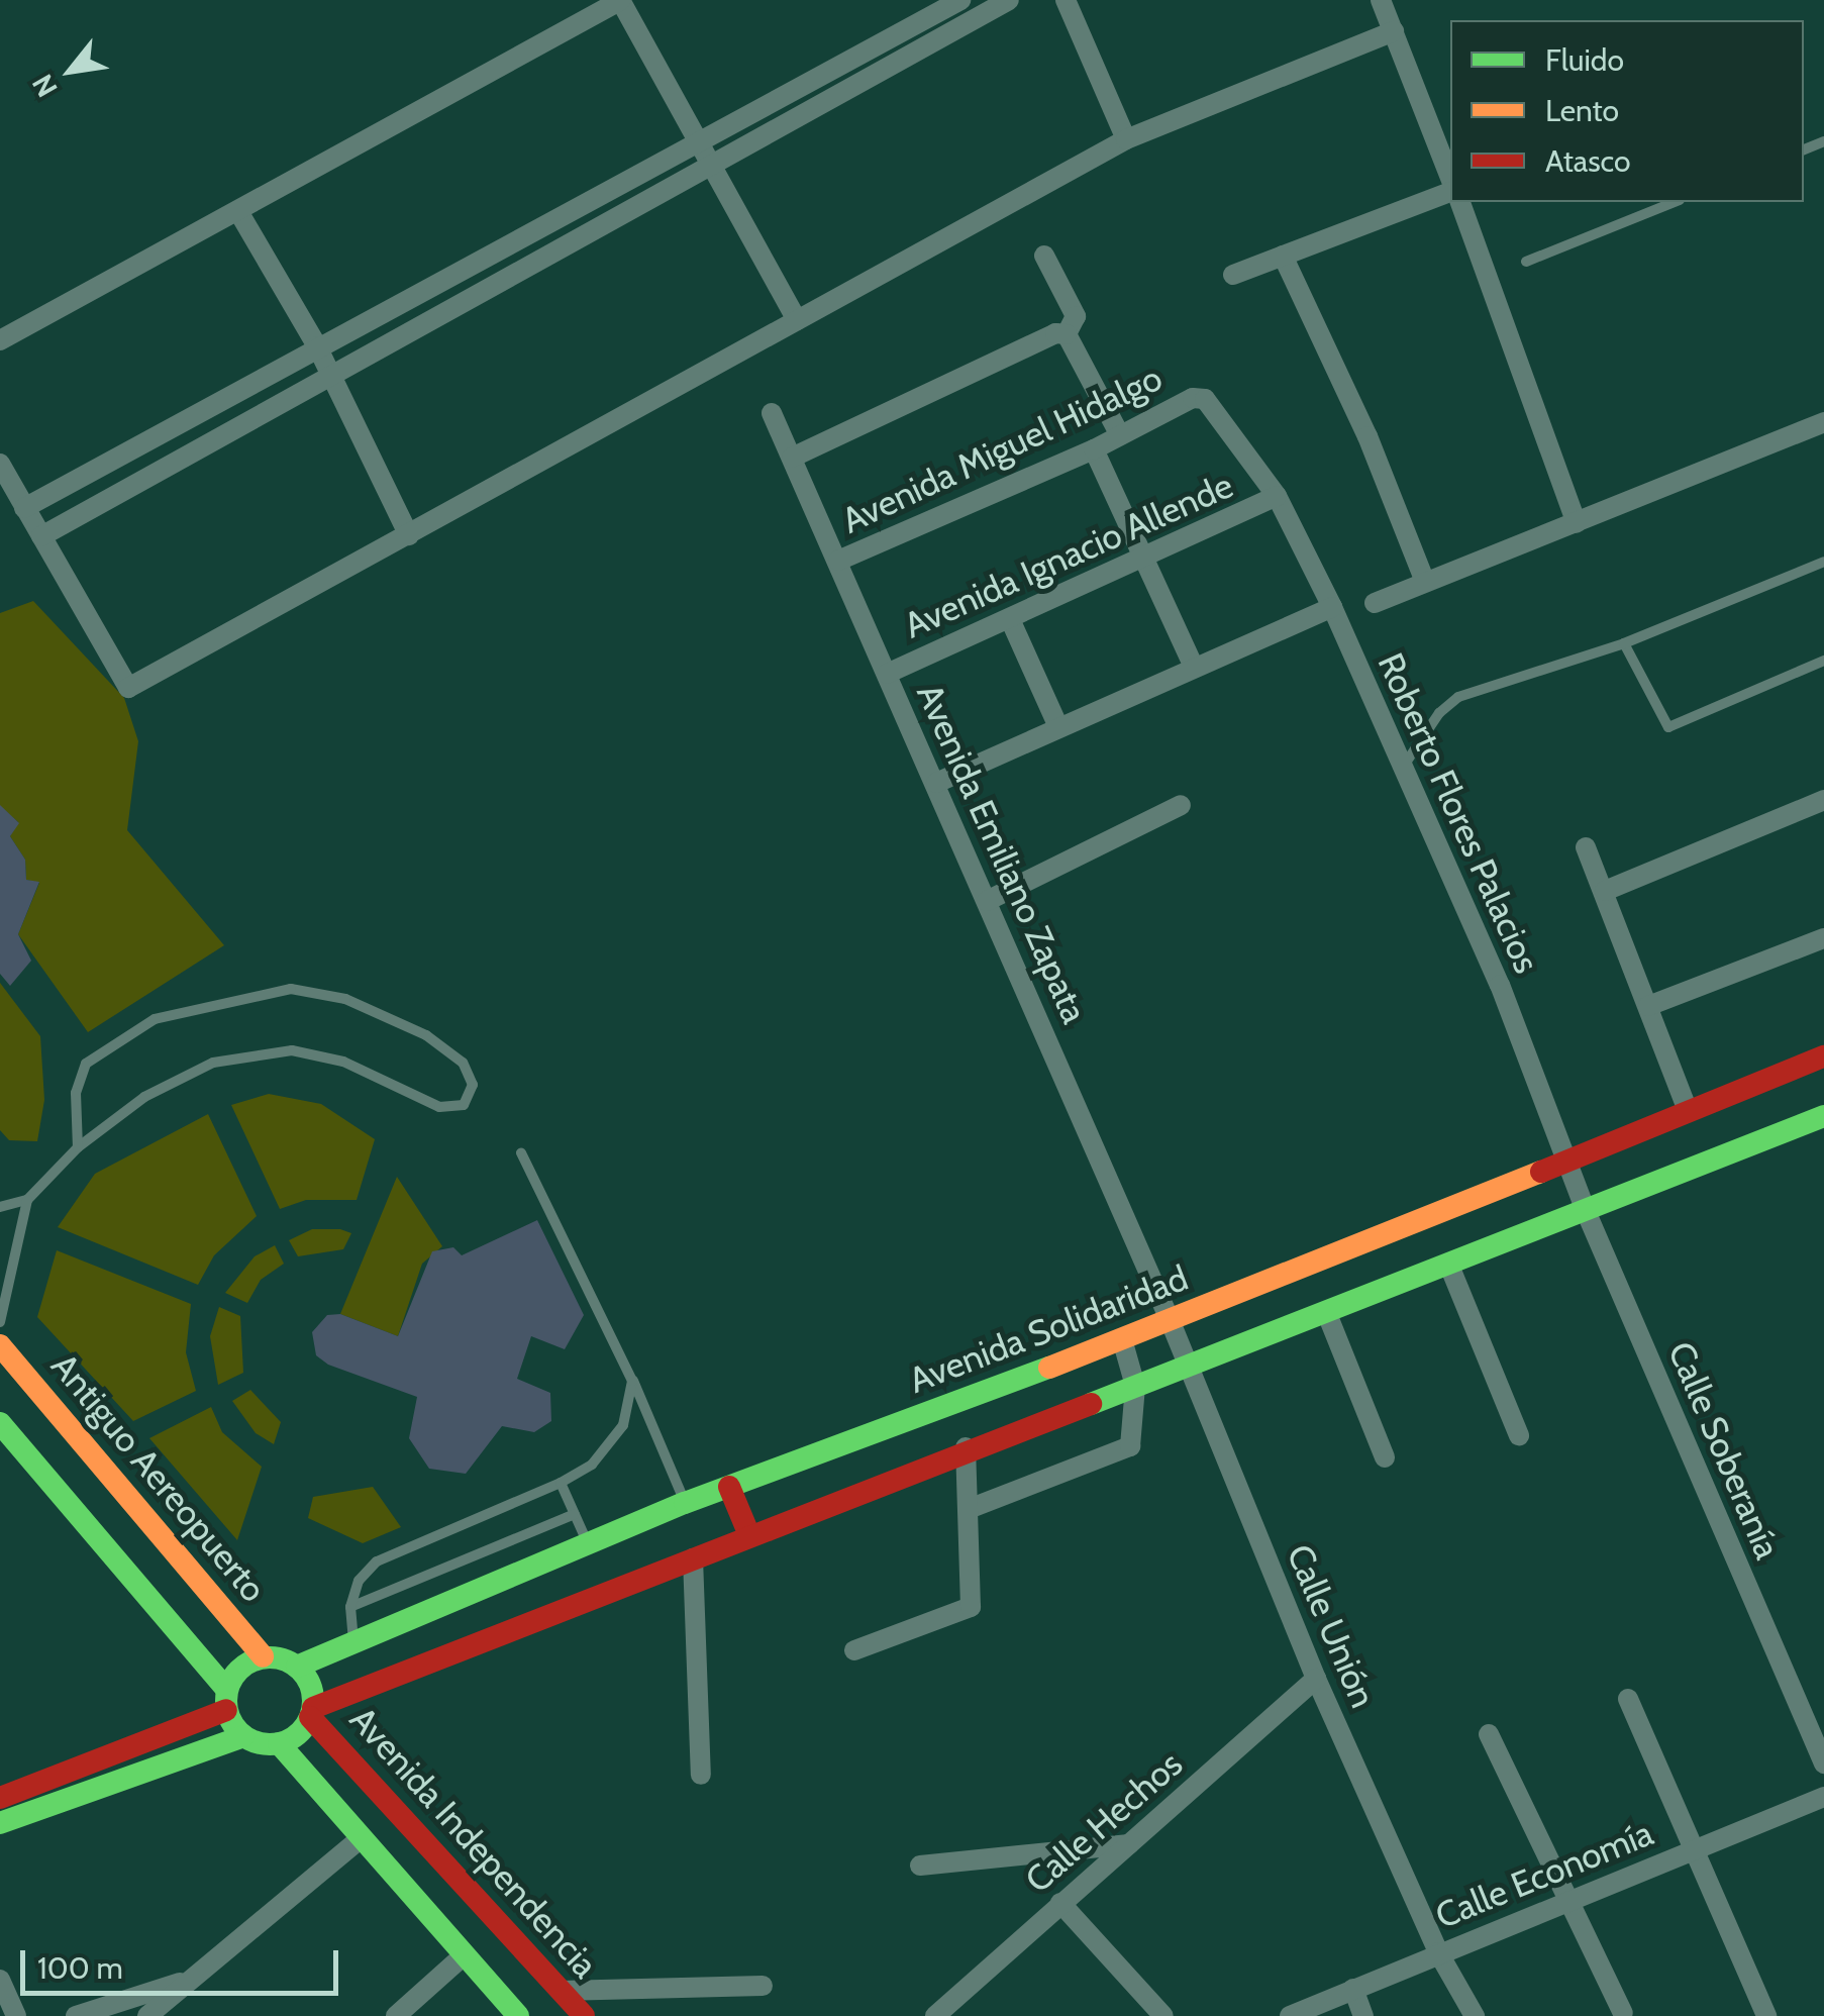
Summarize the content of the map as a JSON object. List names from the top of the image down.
{
  "streets": {
    "main road": ["Avenida Solidaridad", "Antiguo Aereopuerto", "Avenida Independencia"],
    "street": [
      "Avenida Miguel Hidalgo",
      "Avenida Ignacio Allende",
      "Roberto Flores Palacios",
      "Avenida Emiliano Zapata",
      "Calle Soberanía",
      "Calle Unión",
      "Calle Hechos",
      "Calle Economía"
    ]
  },
  "crossings": [
    ["Avenida Miguel Hidalgo", "Avenida Ignacio Allende"],
    ["Avenida Miguel Hidalgo", "Roberto Flores Palacios"],
    ["Avenida Miguel Hidalgo", "Avenida Emiliano Zapata"],
    ["Avenida Ignacio Allende", "Roberto Flores Palacios"],
    ["Avenida Ignacio Allende", "Avenida Emiliano Zapata"],
    ["Roberto Flores Palacios", "Avenida Solidaridad"],
    ["Roberto Flores Palacios", "Calle Soberanía"],
    ["Avenida Emiliano Zapata", "Avenida Solidaridad"],
    ["Avenida Emiliano Zapata", "Calle Unión"],
    ["Avenida Solidaridad", "Calle Soberanía"],
    ["Avenida Solidaridad", "Antiguo Aereopuerto"],
    ["Avenida Solidaridad", "Calle Unión"],
    ["Avenida Solidaridad", "Avenida Independencia"],
    ["Antiguo Aereopuerto", "Avenida Independencia"],
    ["Calle Unión", "Calle Hechos"],
    ["Calle Unión", "Calle Economía"]
  ],
  "legend": ["Fluido", "Lento", "Atasco"],
  "scale_bar": "100 m",
  "north": "bottom left"
}
